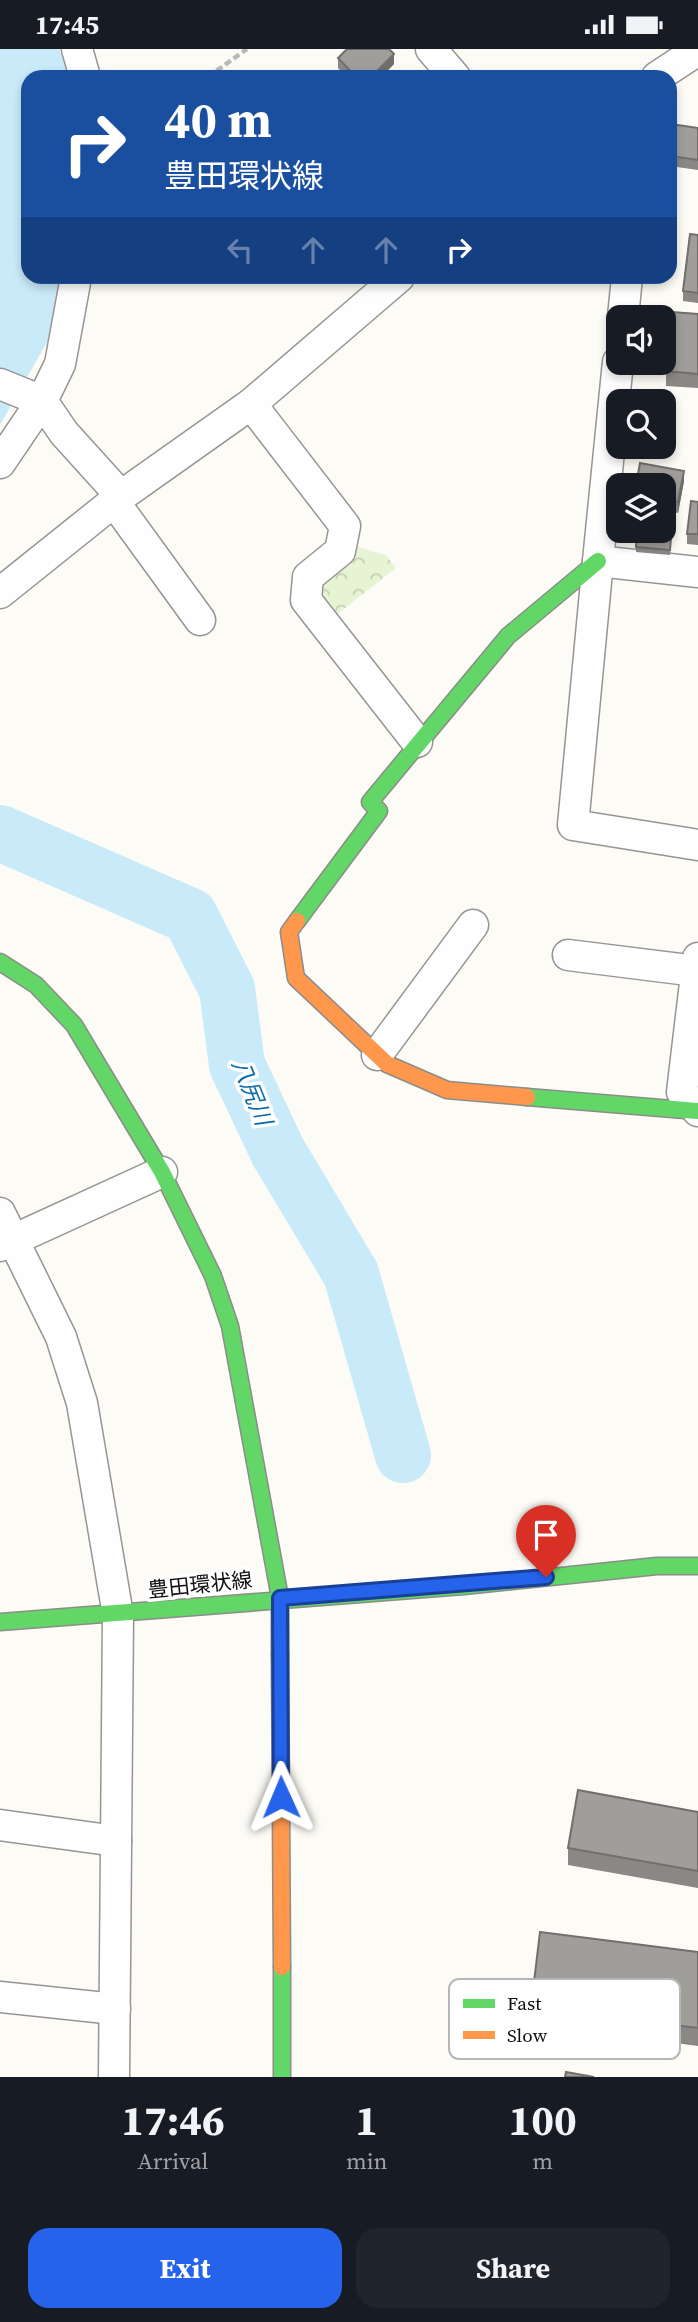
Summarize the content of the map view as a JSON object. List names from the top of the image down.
{
  "streets": {
    "street": ["豊田環状線"]
  },
  "water": ["八尻川"],
  "legend": ["Fast", "Slow"],
  "page": {
    "status": "17:45",
    "turn": ["40 m", "豊田環状線"],
    "eta": [
      "17:46",
      "Arrival",
      "1",
      "min",
      "100",
      "m"
    ],
    "buttons": ["Exit", "Share"]
  }
}
